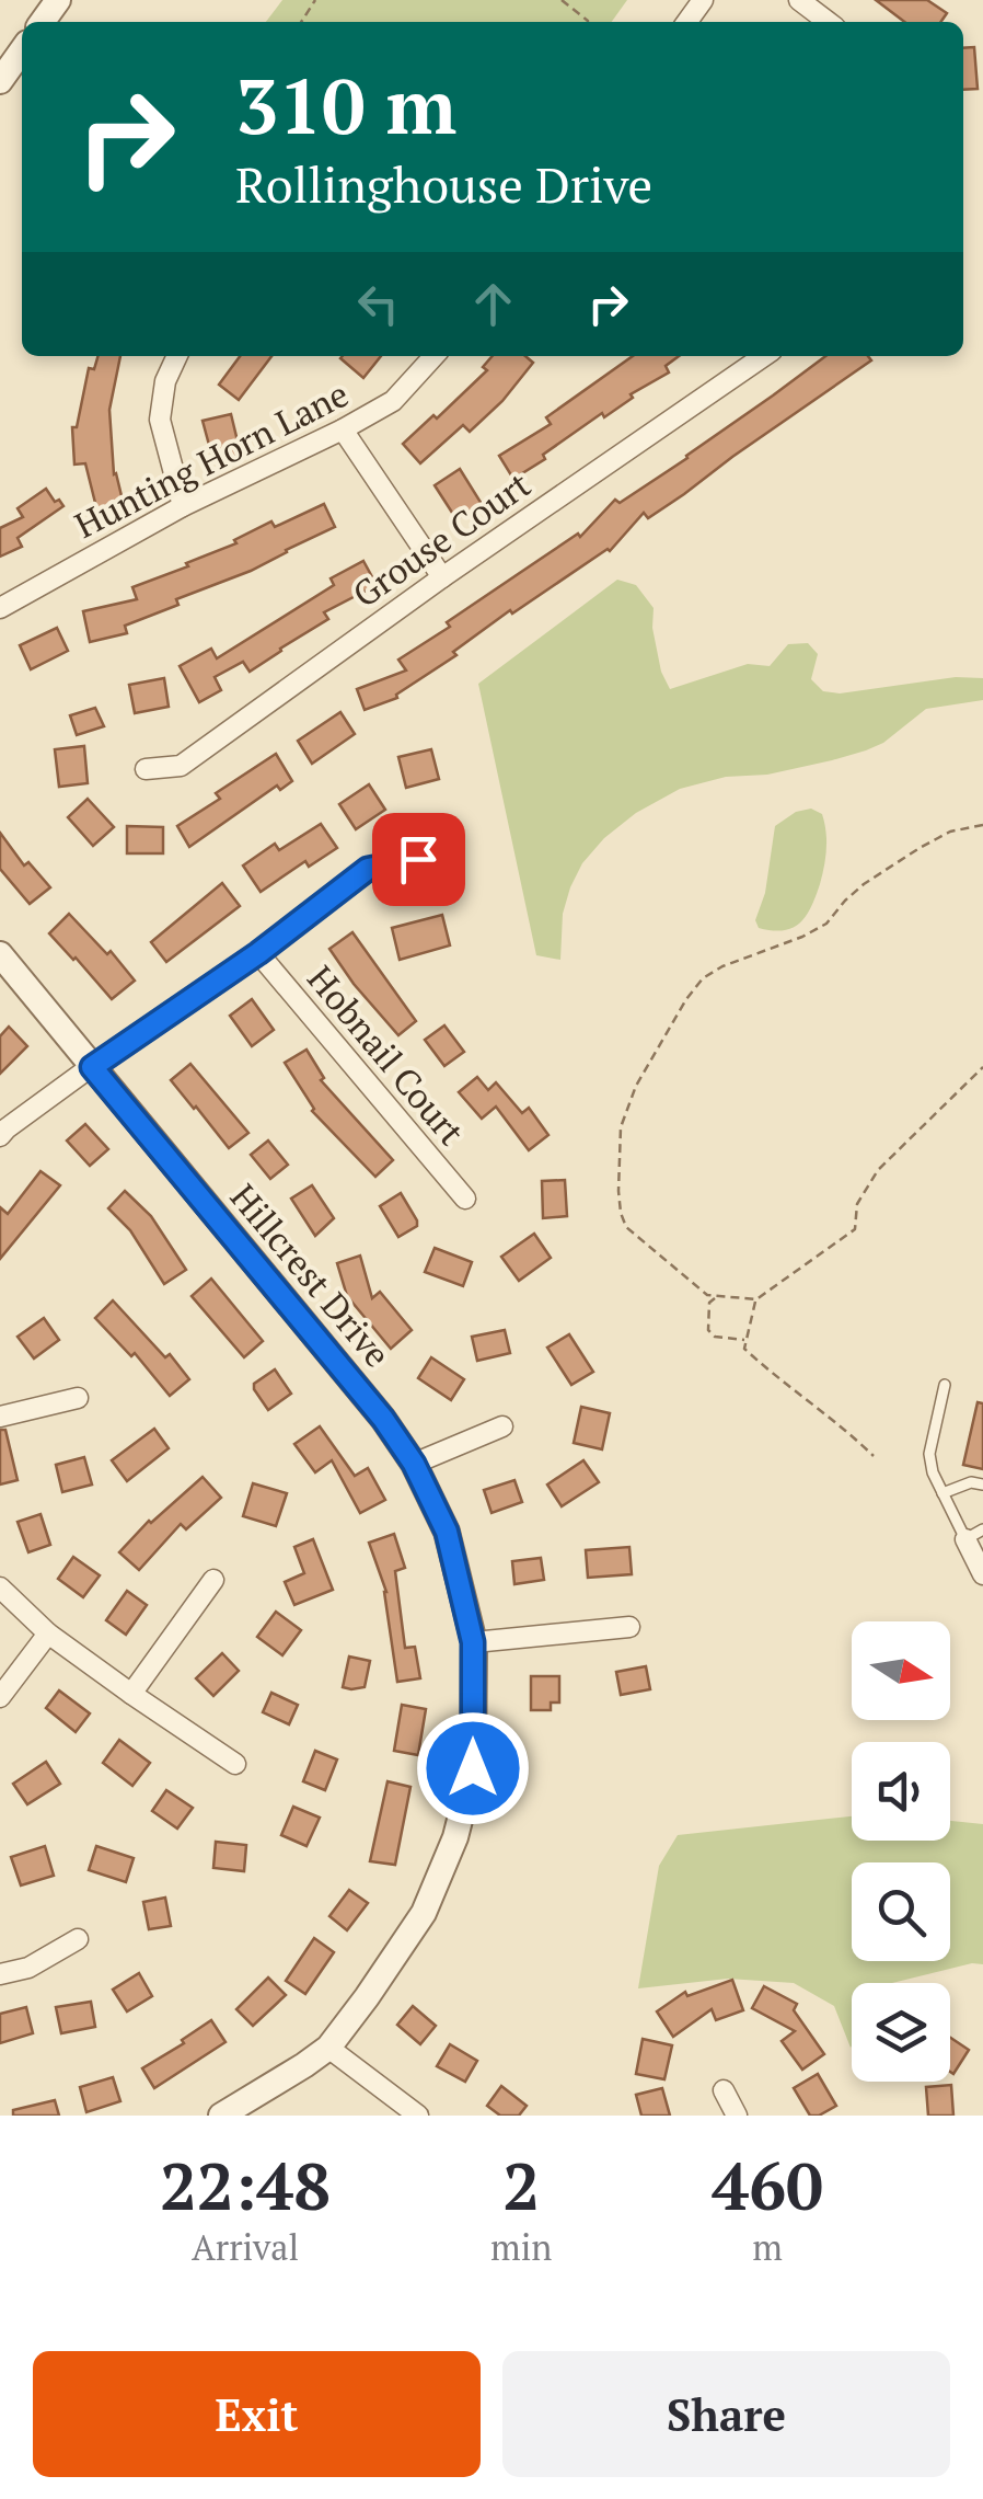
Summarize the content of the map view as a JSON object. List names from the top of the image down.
{
  "streets": {
    "street": [
      "Hunting Horn Lane",
      "Grouse Court",
      "Hobnail Court",
      "Hillcrest Drive"
    ]
  },
  "north": "right",
  "page": {
    "turn": ["310 m", "Rollinghouse Drive"],
    "eta": [
      "22:48",
      "Arrival",
      "2",
      "min",
      "460",
      "m"
    ],
    "buttons": ["Exit", "Share"]
  }
}
